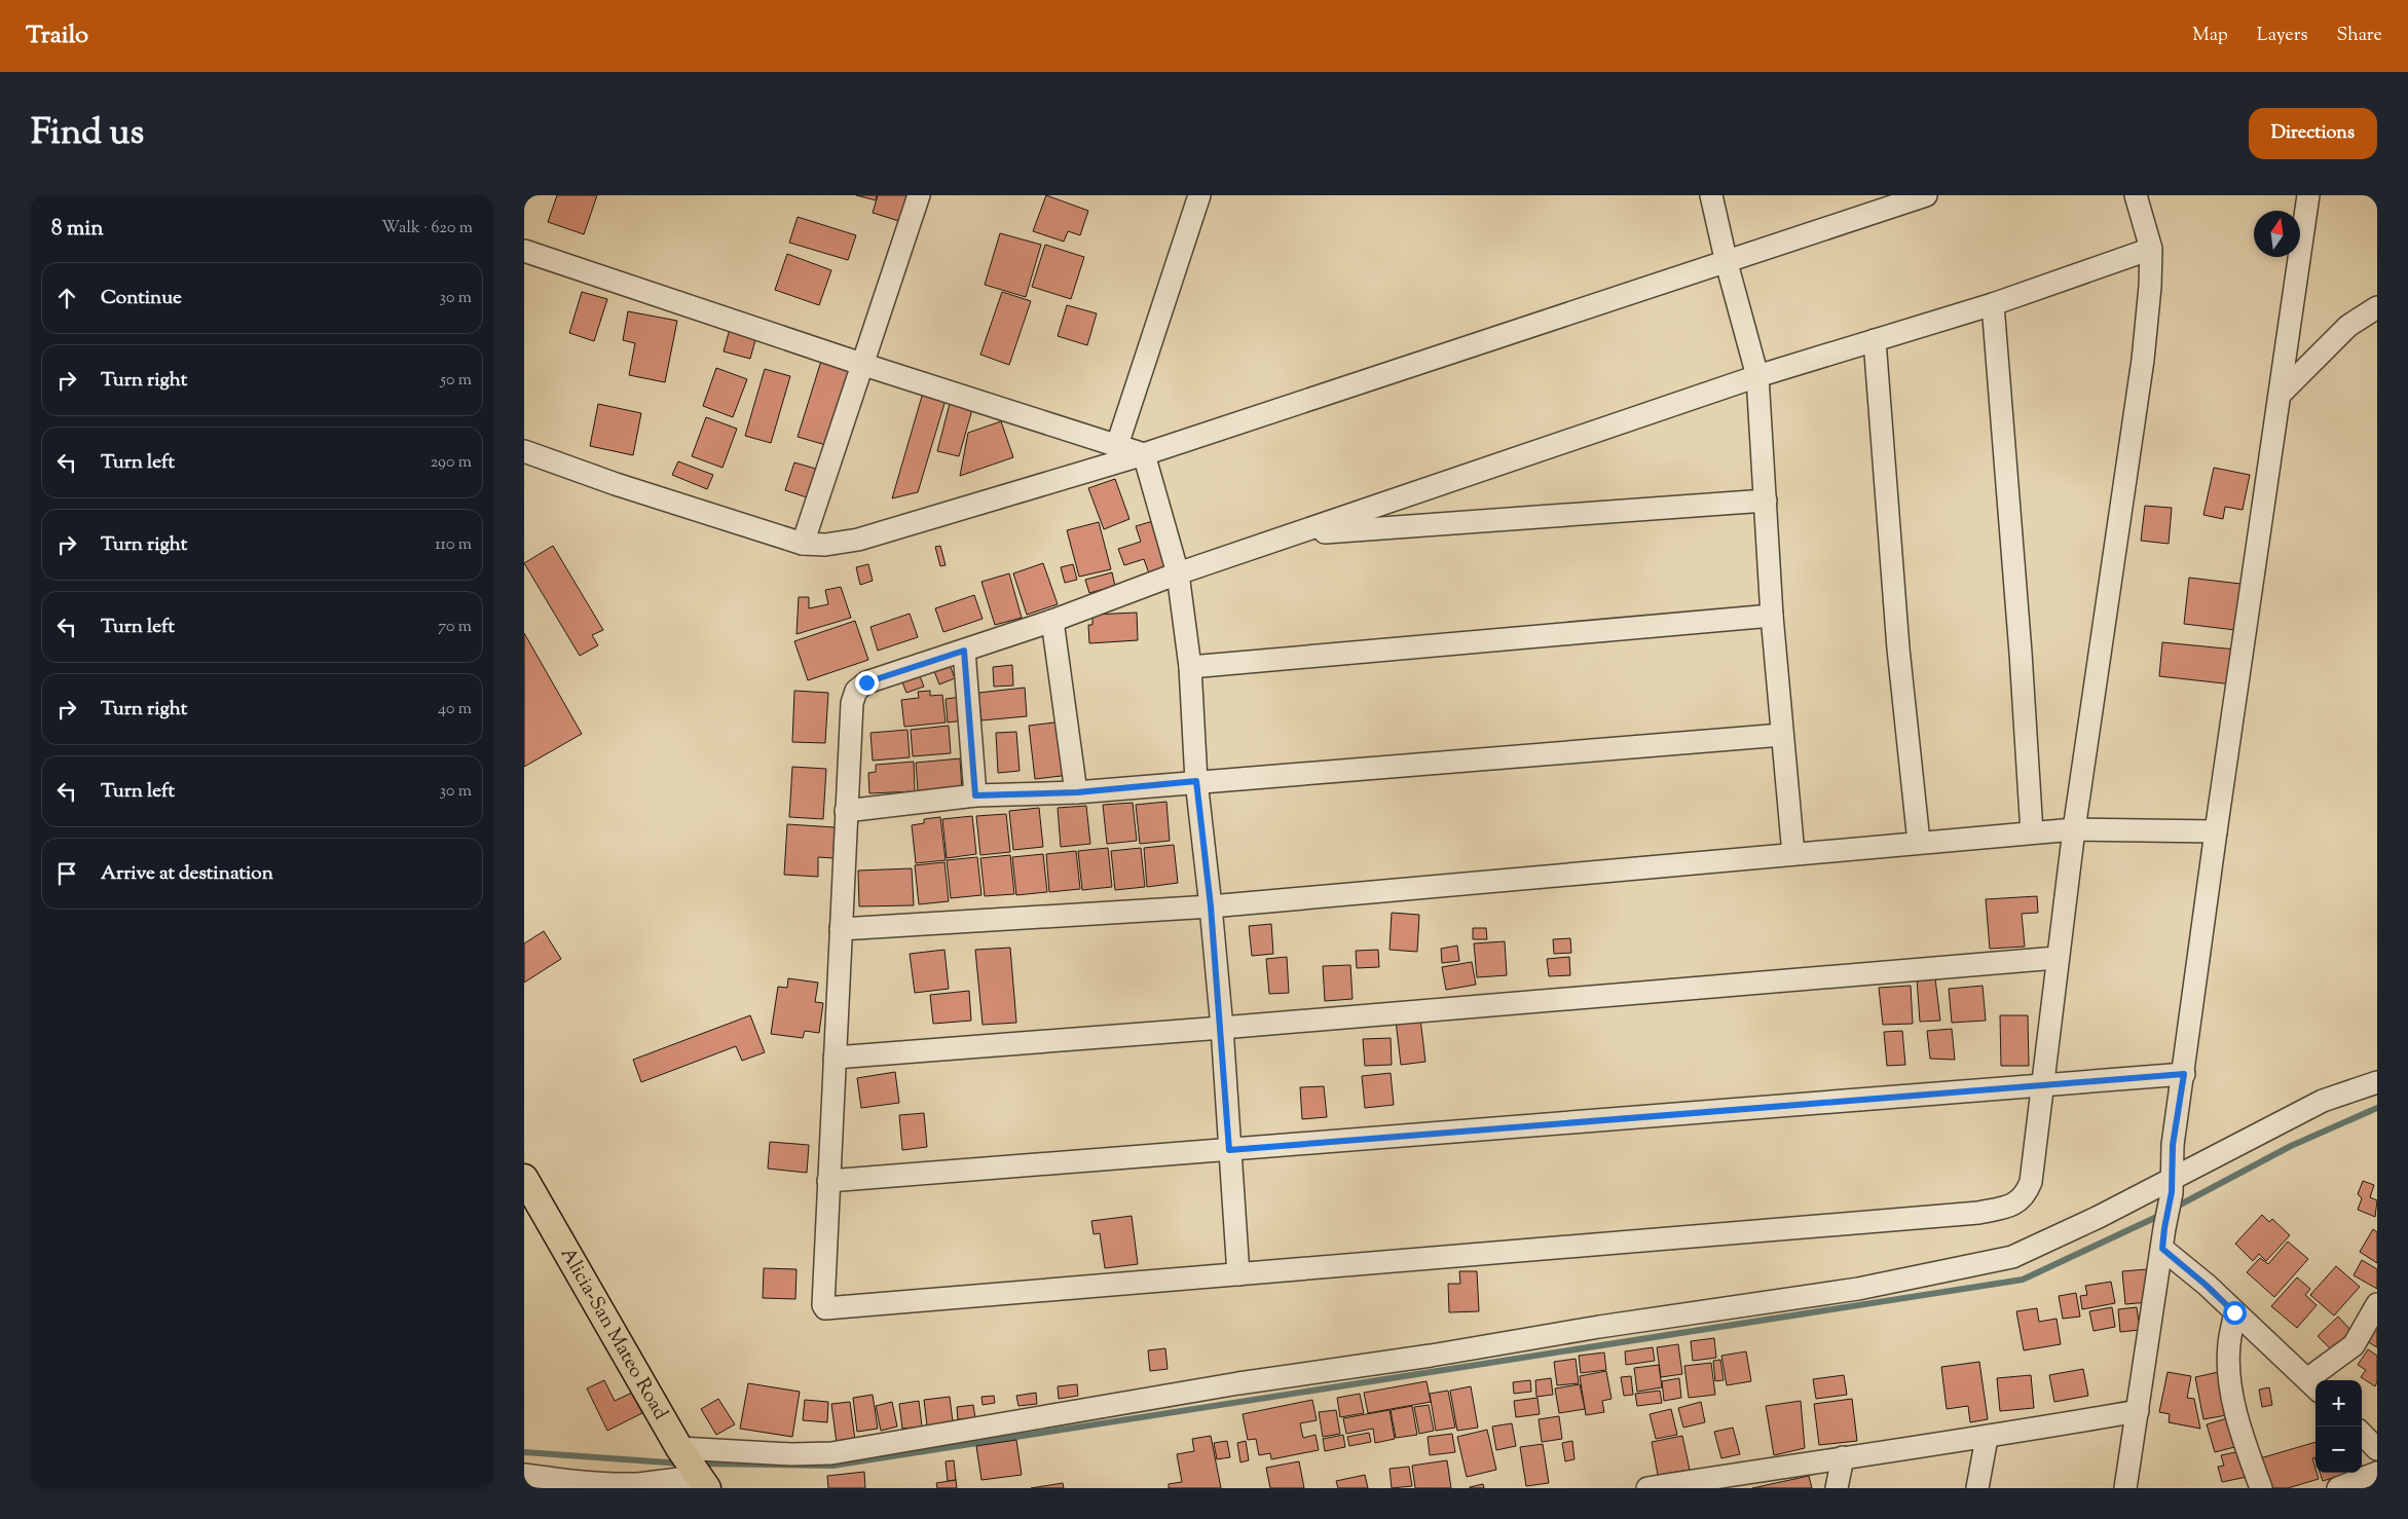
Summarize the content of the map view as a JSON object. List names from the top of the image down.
{
  "streets": {
    "main road": ["Alicia-San Mateo Road"]
  },
  "north": "top",
  "page": {
    "header": "Trailo",
    "nav": ["Map", "Layers", "Share"],
    "title": "Find us",
    "buttons": "Directions",
    "heading": ["8 min", "Walk · 620 m"],
    "list": [
      ["Continue", "30 m"],
      ["Turn right", "50 m"],
      ["Turn left", "290 m"],
      ["Turn right", "110 m"],
      ["Turn left", "70 m"],
      ["Turn right", "40 m"],
      ["Turn left", "30 m"],
      "Arrive at destination"
    ],
    "map_buttons": ["+", "−"]
  }
}
